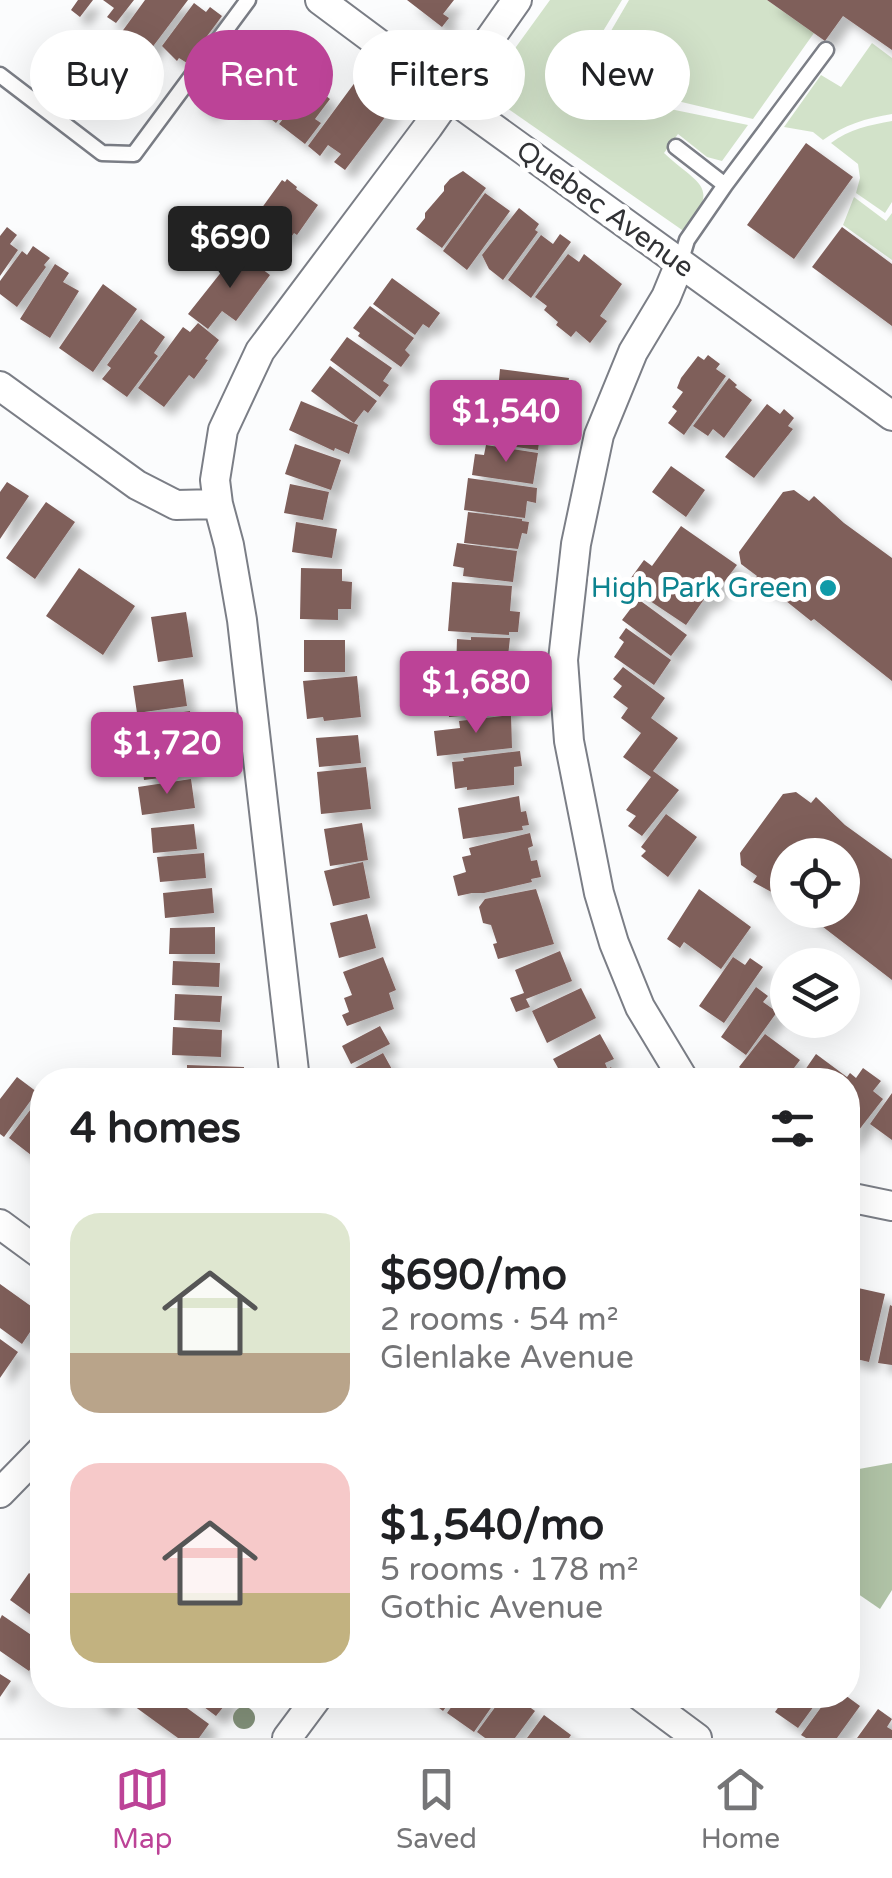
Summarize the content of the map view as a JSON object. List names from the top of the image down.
{
  "streets": {
    "street": ["Quebec Avenue"]
  },
  "places": ["High Park Green"],
  "page": {
    "chip": [
      "Buy",
      "Rent",
      "Filters",
      "New"
    ],
    "price": [
      "$690",
      "$1,540",
      "$1,680",
      "$1,720"
    ],
    "heading": "4 homes",
    "list": [
      {
        "name": "$690/mo",
        "note": "2 rooms · 54 m² · Glenlake Avenue"
      },
      {
        "name": "$1,540/mo",
        "note": "5 rooms · 178 m² · Gothic Avenue"
      }
    ],
    "tabs": ["Map", "Saved", "Home"]
  }
}
